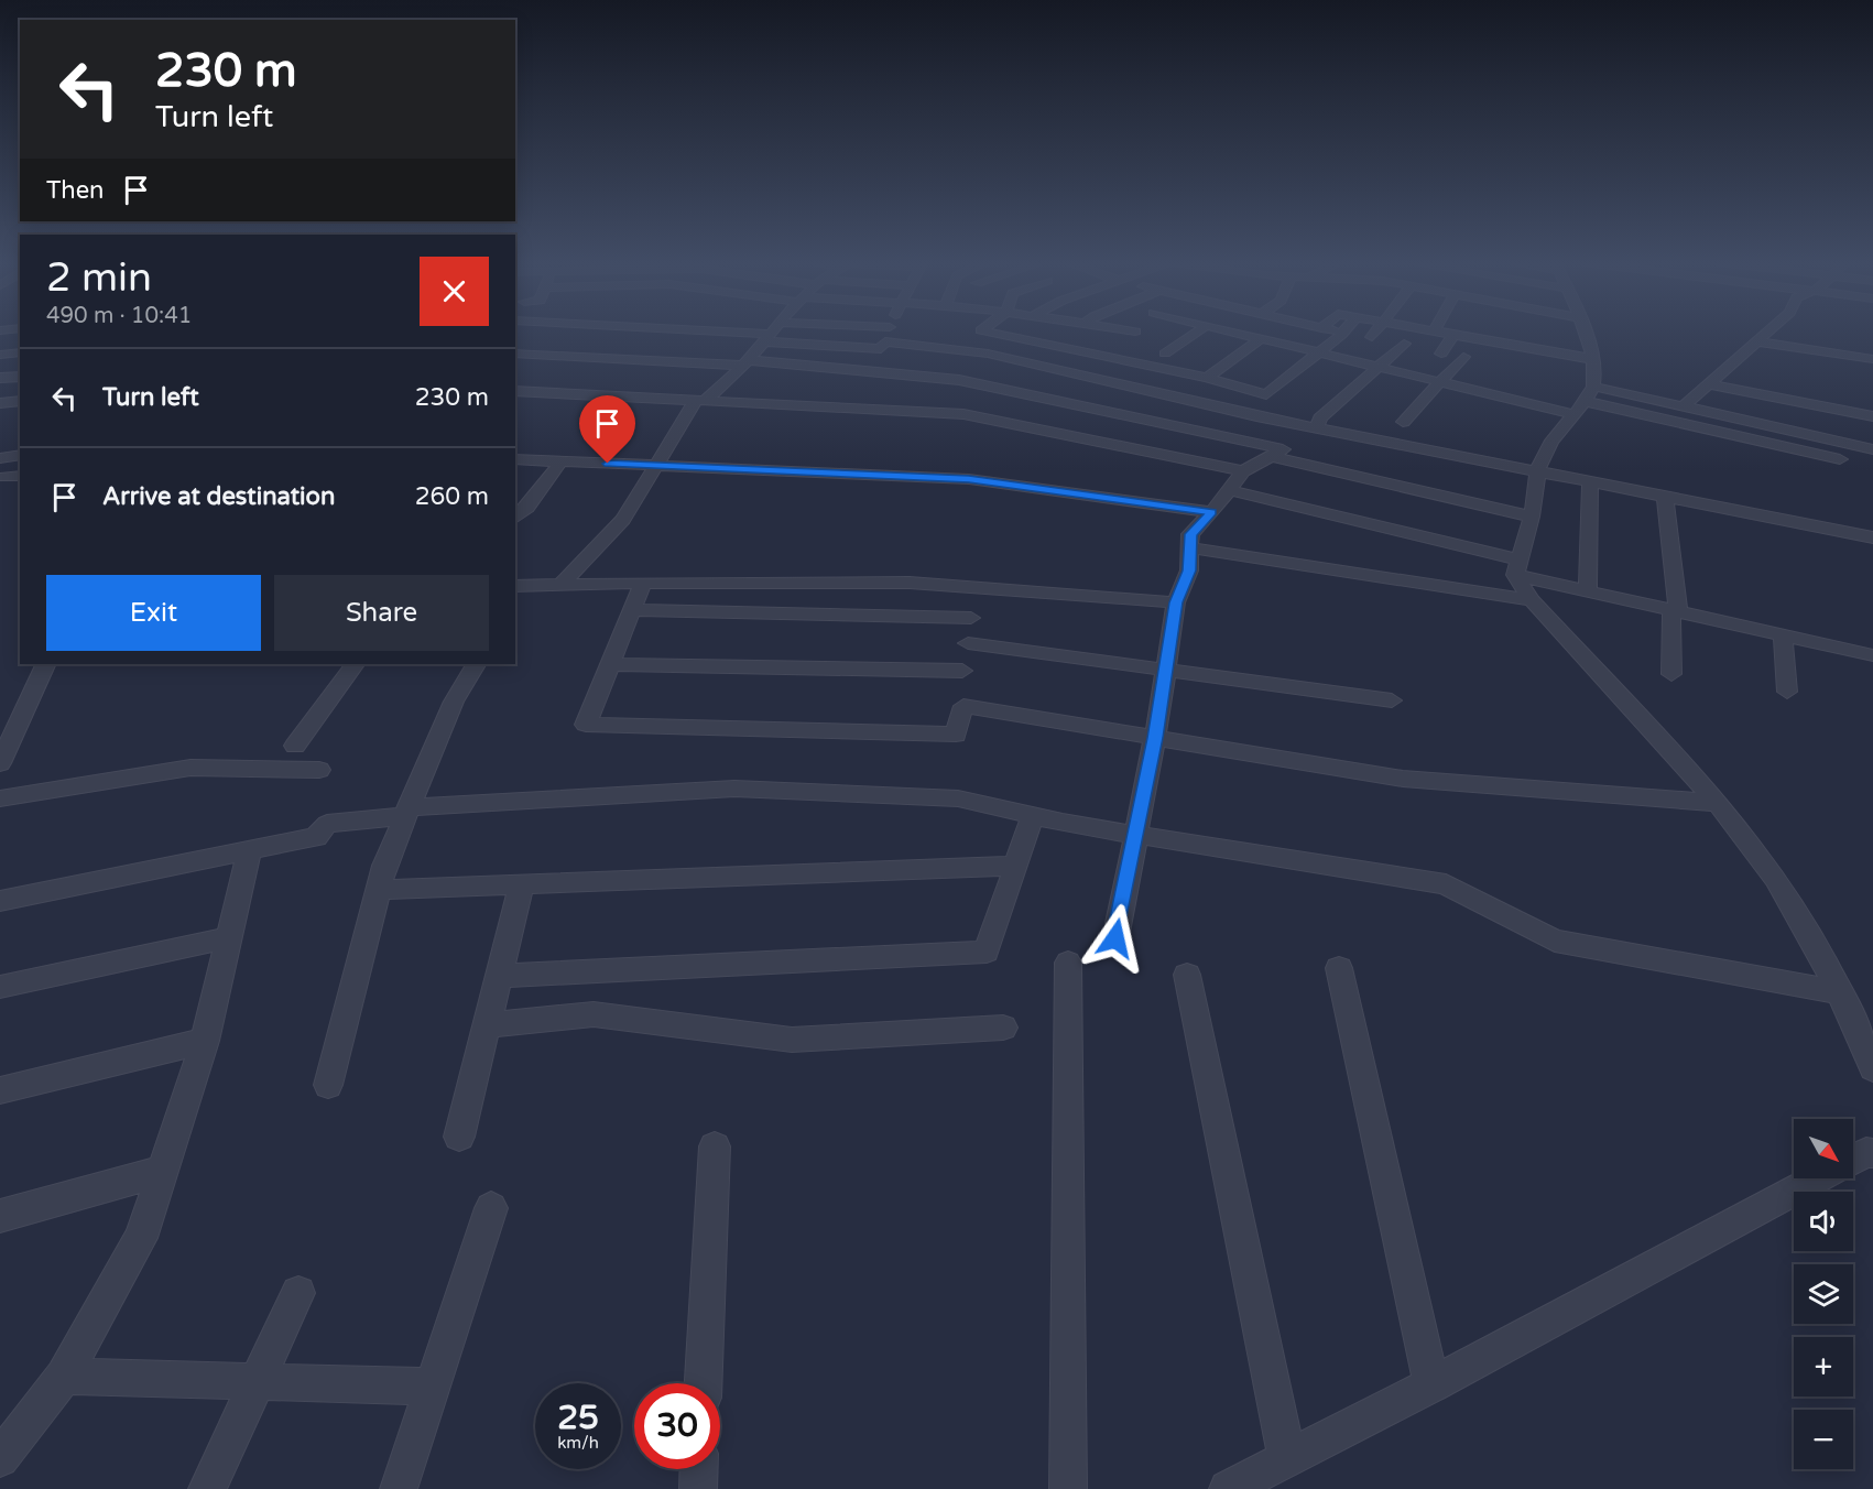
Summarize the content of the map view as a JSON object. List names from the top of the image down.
{
  "north": "bottom right",
  "page": {
    "turn": ["230 m", "Turn left"],
    "then": "Then",
    "heading": ["2 min", "490 m · 10:41"],
    "list": [
      {
        "name": "Turn left",
        "value": "230 m"
      },
      {
        "name": "Arrive at destination",
        "value": "260 m"
      }
    ],
    "buttons": ["Exit", "Share"],
    "map_buttons": ["+", "−"],
    "speed": "25 km/h",
    "limit": "30"
  }
}
